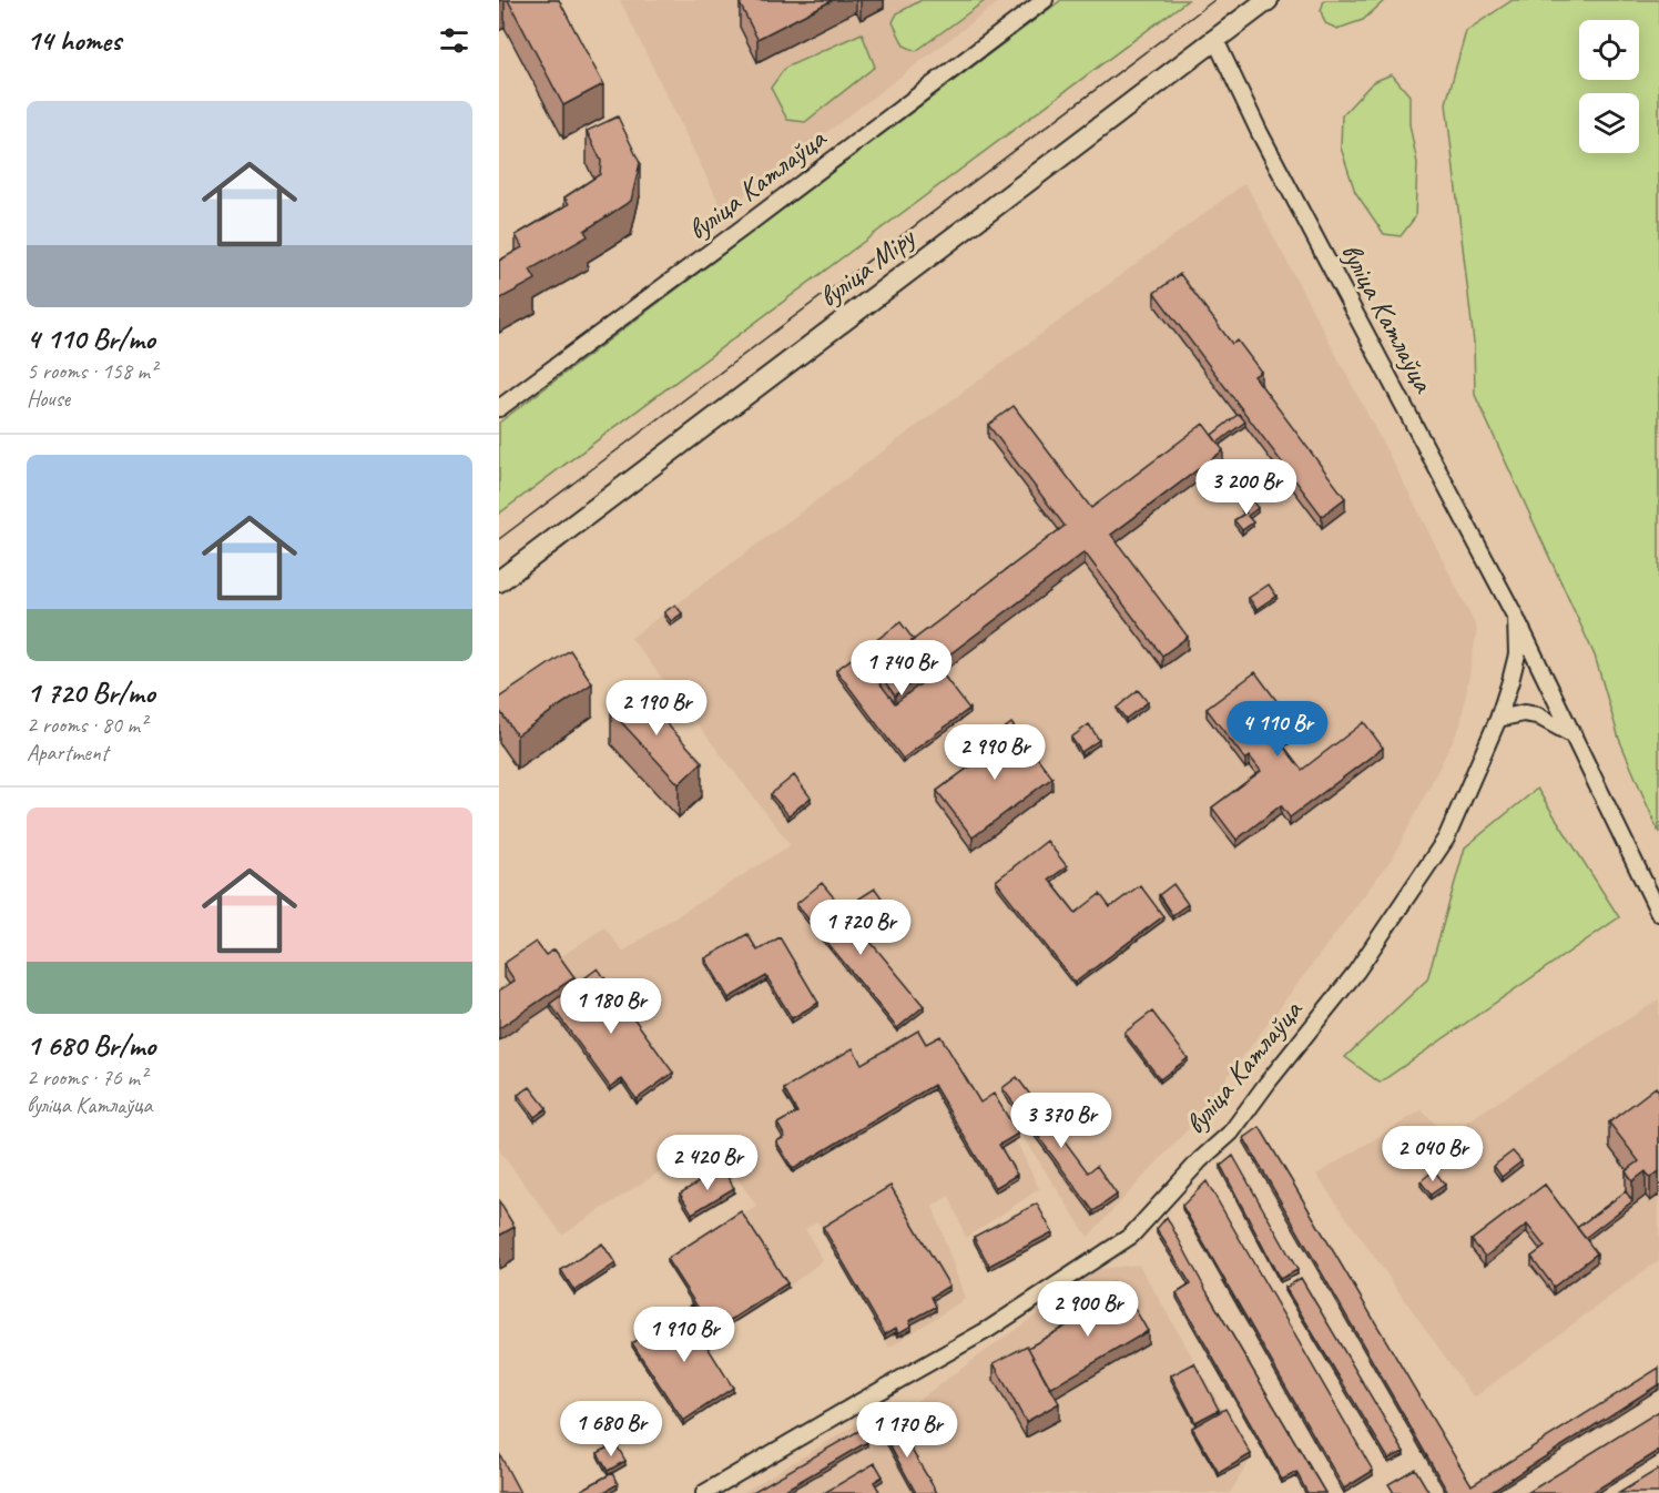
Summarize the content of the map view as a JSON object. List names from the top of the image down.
{
  "streets": {
    "main road": ["вуліца Міру"],
    "street": ["вуліца Катлаўца"]
  },
  "crossings": [
    ["вуліца Катлаўца", "вуліца Міру"]
  ],
  "page": {
    "heading": "14 homes",
    "list": [
      {
        "name": "4 110 Br/mo",
        "note": "5 rooms · 158 m² · House"
      },
      {
        "name": "1 720 Br/mo",
        "note": "2 rooms · 80 m² · Apartment"
      },
      {
        "name": "1 680 Br/mo",
        "note": "2 rooms · 76 m² · вуліца Катлаўца"
      }
    ],
    "price": [
      "3 200 Br",
      "1 740 Br",
      "2 190 Br",
      "4 110 Br",
      "2 990 Br",
      "1 720 Br",
      "1 180 Br",
      "3 370 Br",
      "2 040 Br",
      "2 420 Br",
      "2 900 Br",
      "1 910 Br",
      "1 680 Br",
      "1 170 Br"
    ]
  }
}
